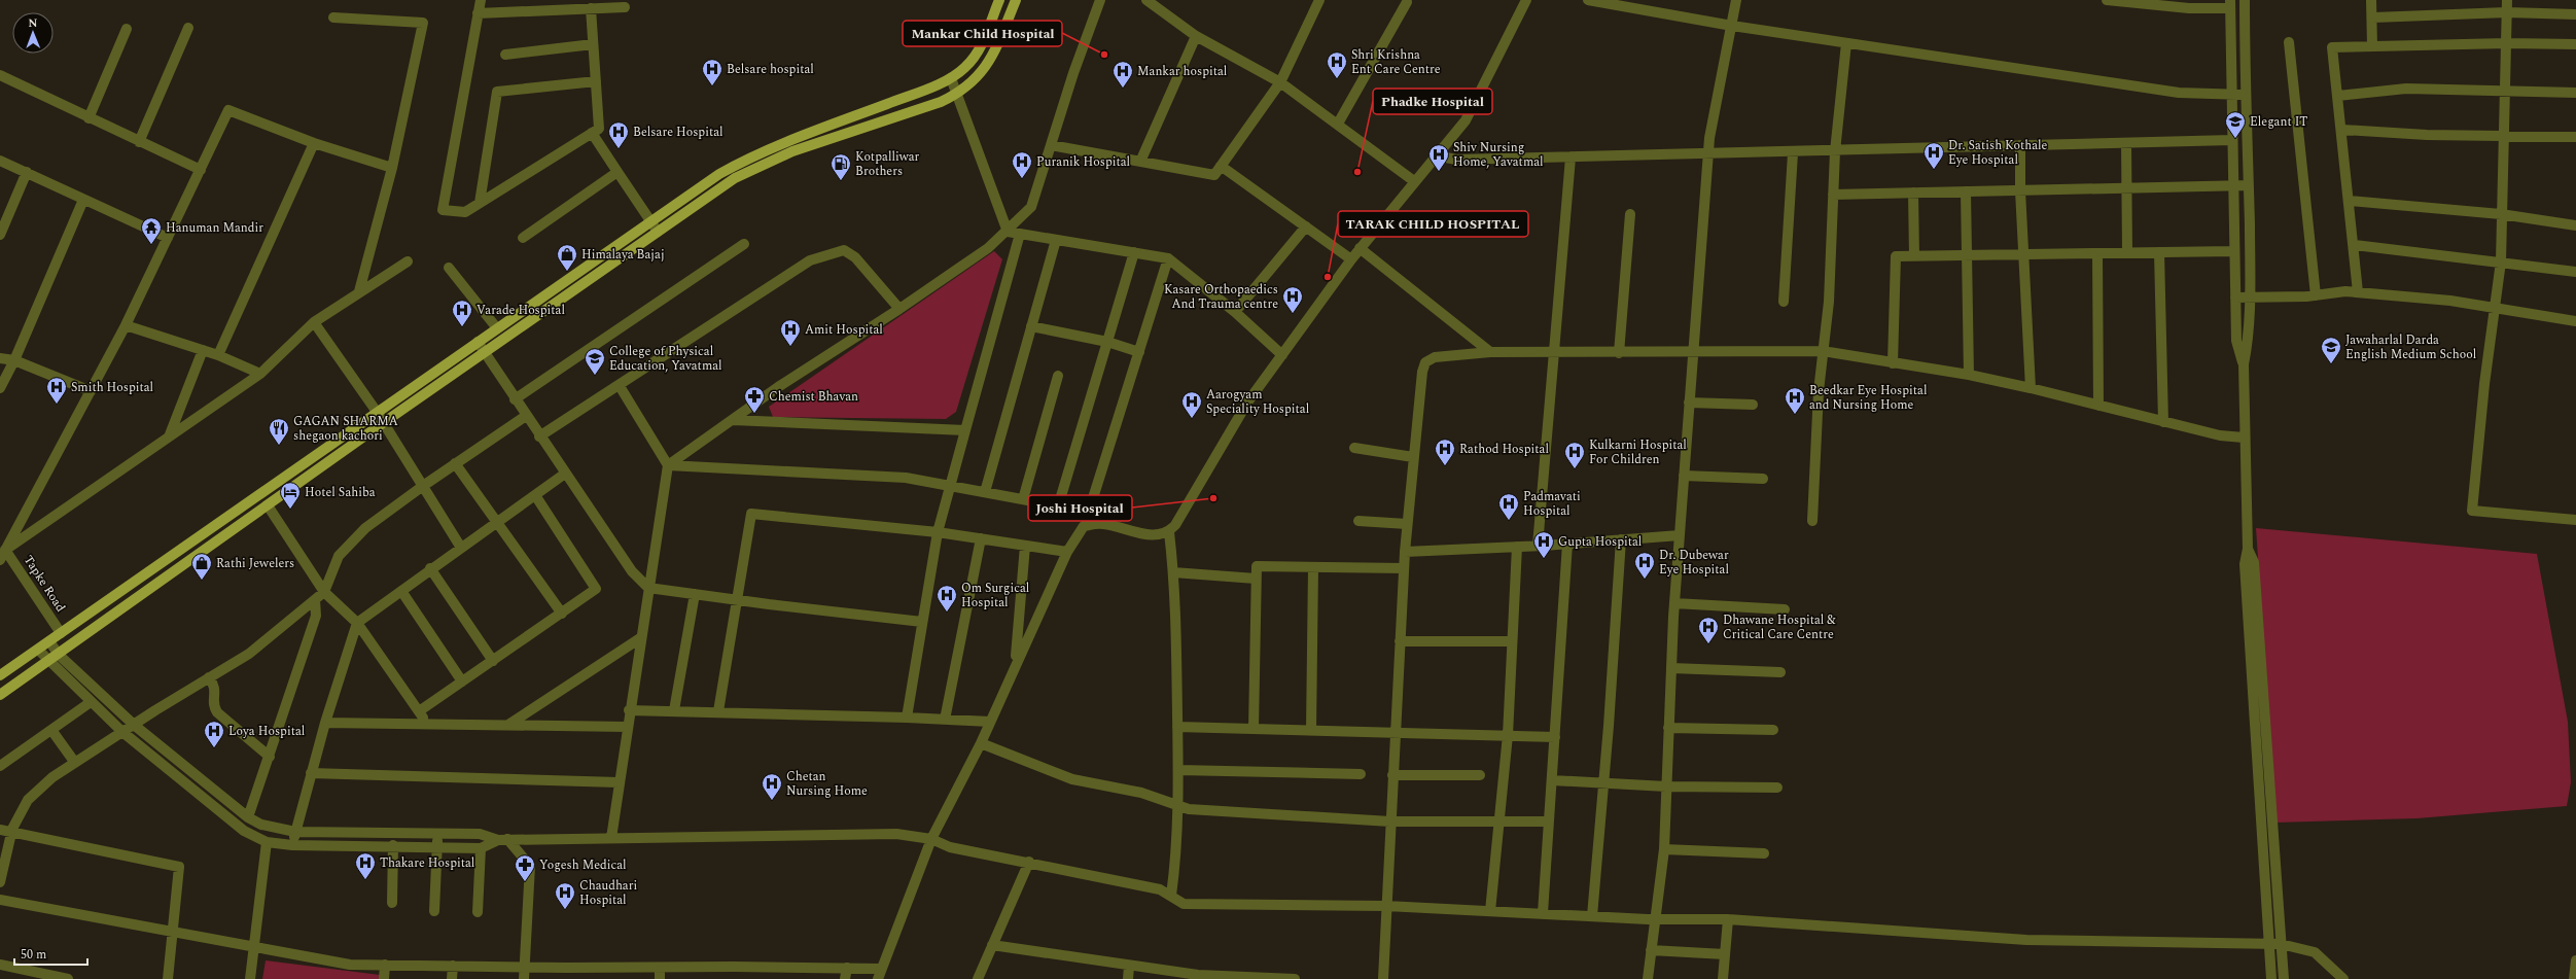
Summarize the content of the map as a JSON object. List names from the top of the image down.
{
  "streets": {
    "street": ["Tapke Road"]
  },
  "places": {
    "other": [
      "Mankar Child Hospital",
      "Phadke Hospital",
      "TARAK CHILD HOSPITAL",
      "Joshi Hospital"
    ],
    "hospital": [
      "Shri Krishna Ent Care Centre",
      "Belsare hospital",
      "Mankar hospital",
      "Belsare Hospital",
      "Dr. Satish Kothale Eye Hospital",
      "Shiv Nursing Home, Yavatmal",
      "Puranik Hospital",
      "Kasare Orthopaedics And Trauma centre",
      "Varade Hospital",
      "Amit Hospital",
      "Smith Hospital",
      "Beedkar Eye Hospital and Nursing Home",
      "Aarogyam Speciality Hospital",
      "Rathod Hospital",
      "Kulkarni Hospital For Children",
      "Padmavati Hospital",
      "Gupta Hospital",
      "Dr. Dubewar Eye Hospital",
      "Om Surgical Hospital",
      "Dhawane Hospital & Critical Care Centre",
      "Loya Hospital",
      "Chetan Nursing Home",
      "Thakare Hospital",
      "Chaudhari Hospital"
    ],
    "school or university": ["Elegant IT", "Jawaharlal Darda English Medium School", "College of Physical Education, Yavatmal"],
    "fuel station": ["Kotpalliwar Brothers"],
    "temple": ["Hanuman Mandir"],
    "shop": ["Himalaya Bajaj", "Rathi Jewelers"],
    "pharmacy": ["Chemist Bhavan", "Yogesh Medical"],
    "restaurant": ["GAGAN SHARMA shegaon kachori"],
    "hotel": ["Hotel Sahiba"]
  },
  "scale_bar": "50 m",
  "north": "top"
}
